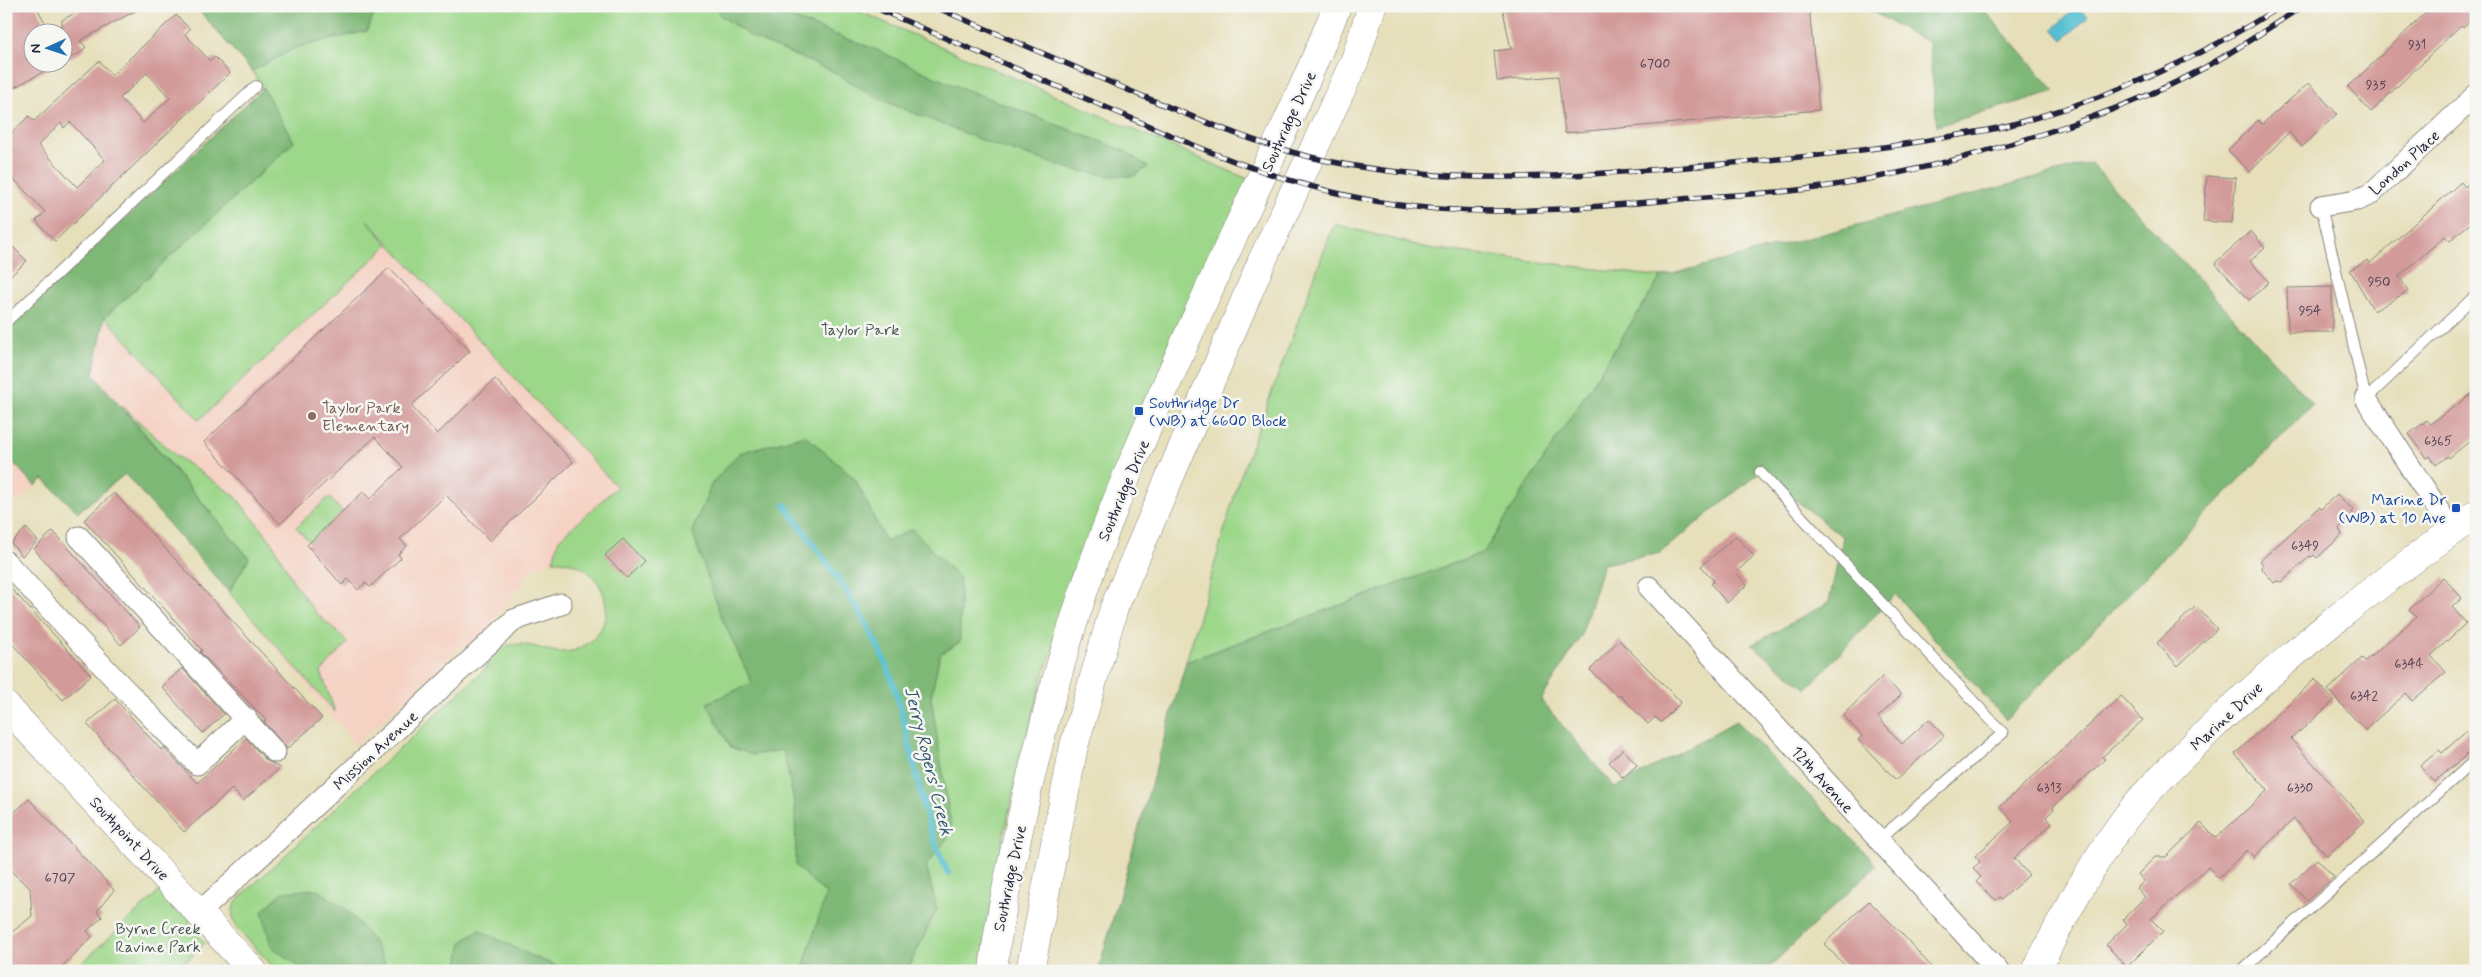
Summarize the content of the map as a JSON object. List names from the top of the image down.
{
  "streets": {
    "main road": ["Southridge Drive", "Marine Drive", "Southpoint Drive"],
    "street": ["London Place", "Mission Avenue", "12th Avenue"]
  },
  "crossings": [
    ["Mission Avenue", "Southpoint Drive"]
  ],
  "water": ["Jerry Rogers' Creek"],
  "parks": ["Taylor Park", "Byrne Creek Ravine Park"],
  "places": {
    "transit": ["Southridge Dr (WB) at 6600 Block", "Marine Dr (WB) at 10 Ave"],
    "other": ["Taylor Park Elementary"]
  },
  "house_numbers": [
    "931",
    "6700",
    "935",
    "950",
    "954",
    "6365",
    "6349",
    "6344",
    "6342",
    "6313",
    "6330",
    "6707"
  ],
  "north": "left"
}
